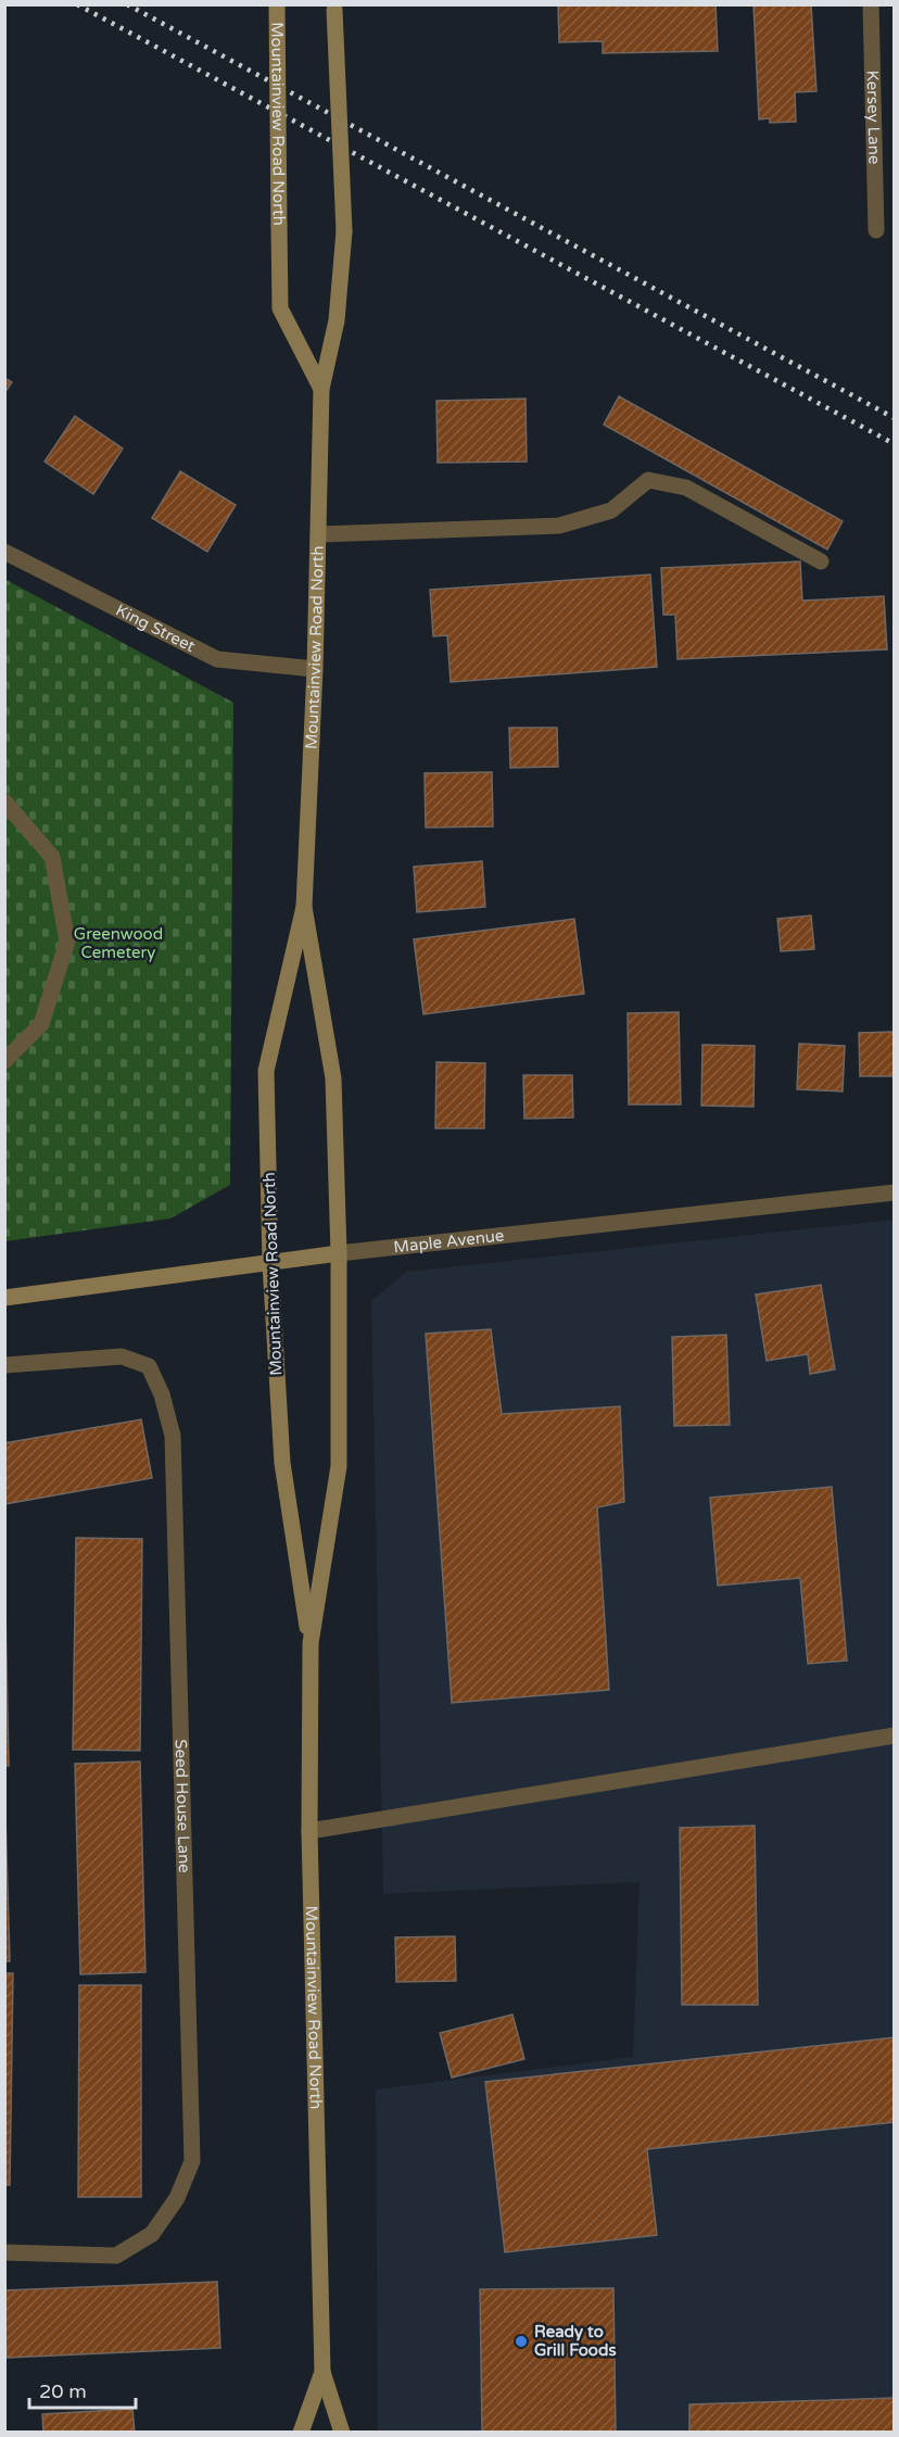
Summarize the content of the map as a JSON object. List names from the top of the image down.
{
  "streets": {
    "main road": ["Mountainview Road North", "Maple Avenue"],
    "street": ["Kersey Lane", "King Street", "Seed House Lane"]
  },
  "crossings": [
    ["Mountainview Road North", "King Street"],
    ["Mountainview Road North", "Maple Avenue"]
  ],
  "parks": ["Greenwood Cemetery"],
  "places": ["Ready to Grill Foods"],
  "scale_bar": "20 m"
}
